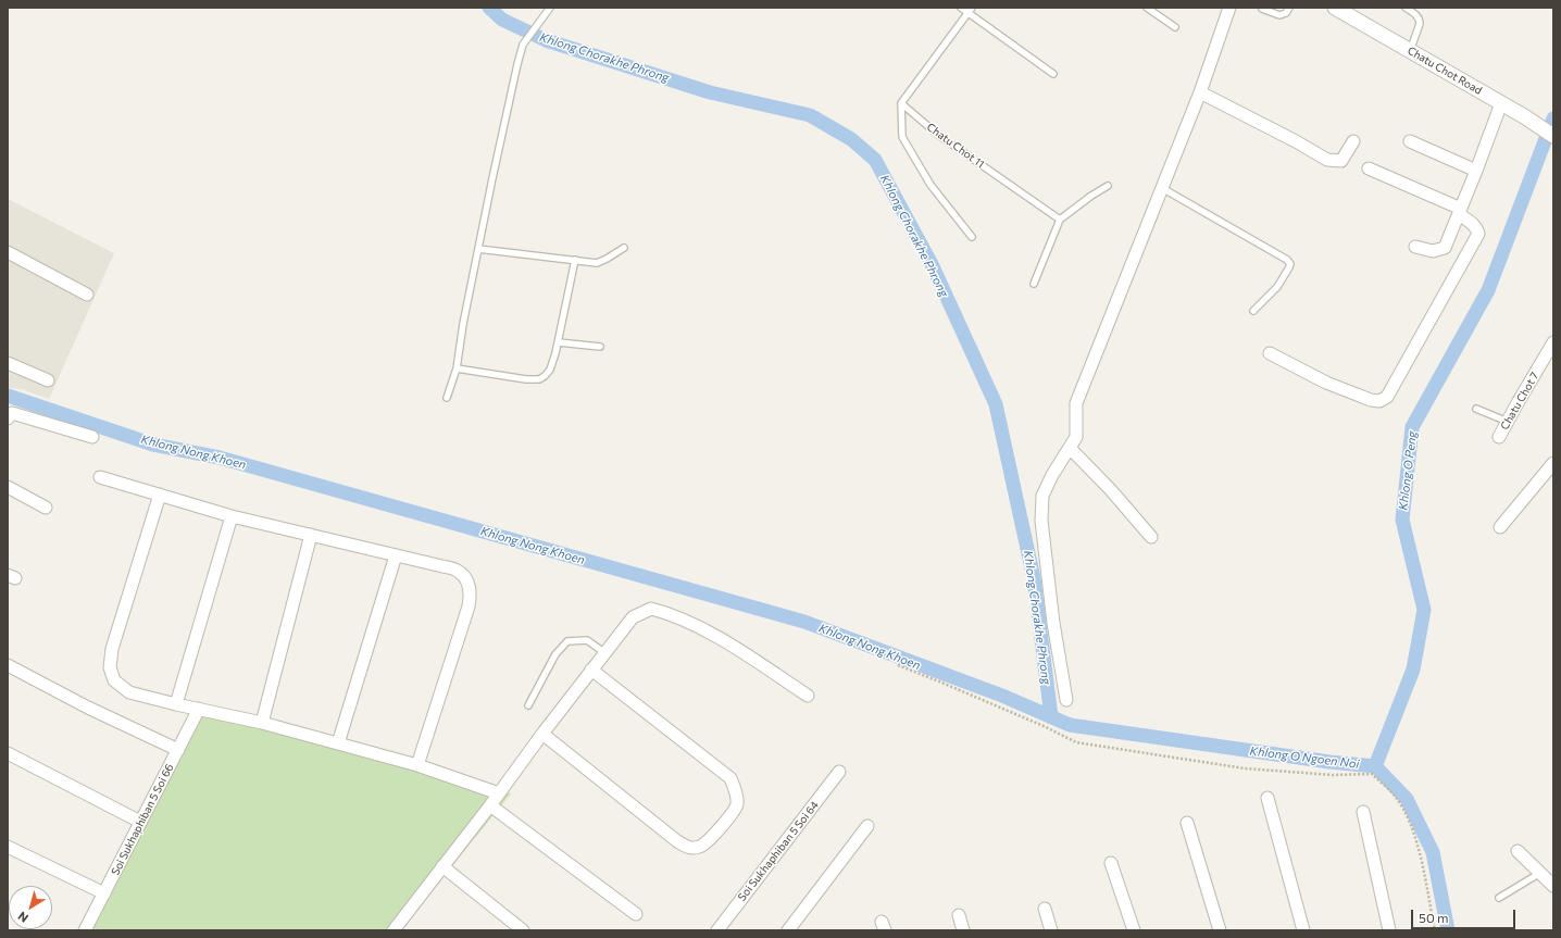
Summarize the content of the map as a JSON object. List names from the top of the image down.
{
  "streets": {
    "street": [
      "Chatu Chot Road",
      "Chatu Chot 7",
      "Soi Sukhaphiban 5 Soi 66",
      "Soi Sukhaphiban 5 Soi 64"
    ],
    "lane": ["Chatu Chot 11"]
  },
  "water": [
    "Khlong Chorakhe Phrong",
    "Khlong Nong Khoen",
    "Khlong O Peng",
    "Khlong O Ngoen Noi"
  ],
  "scale_bar": "50 m",
  "north": "bottom left"
}
